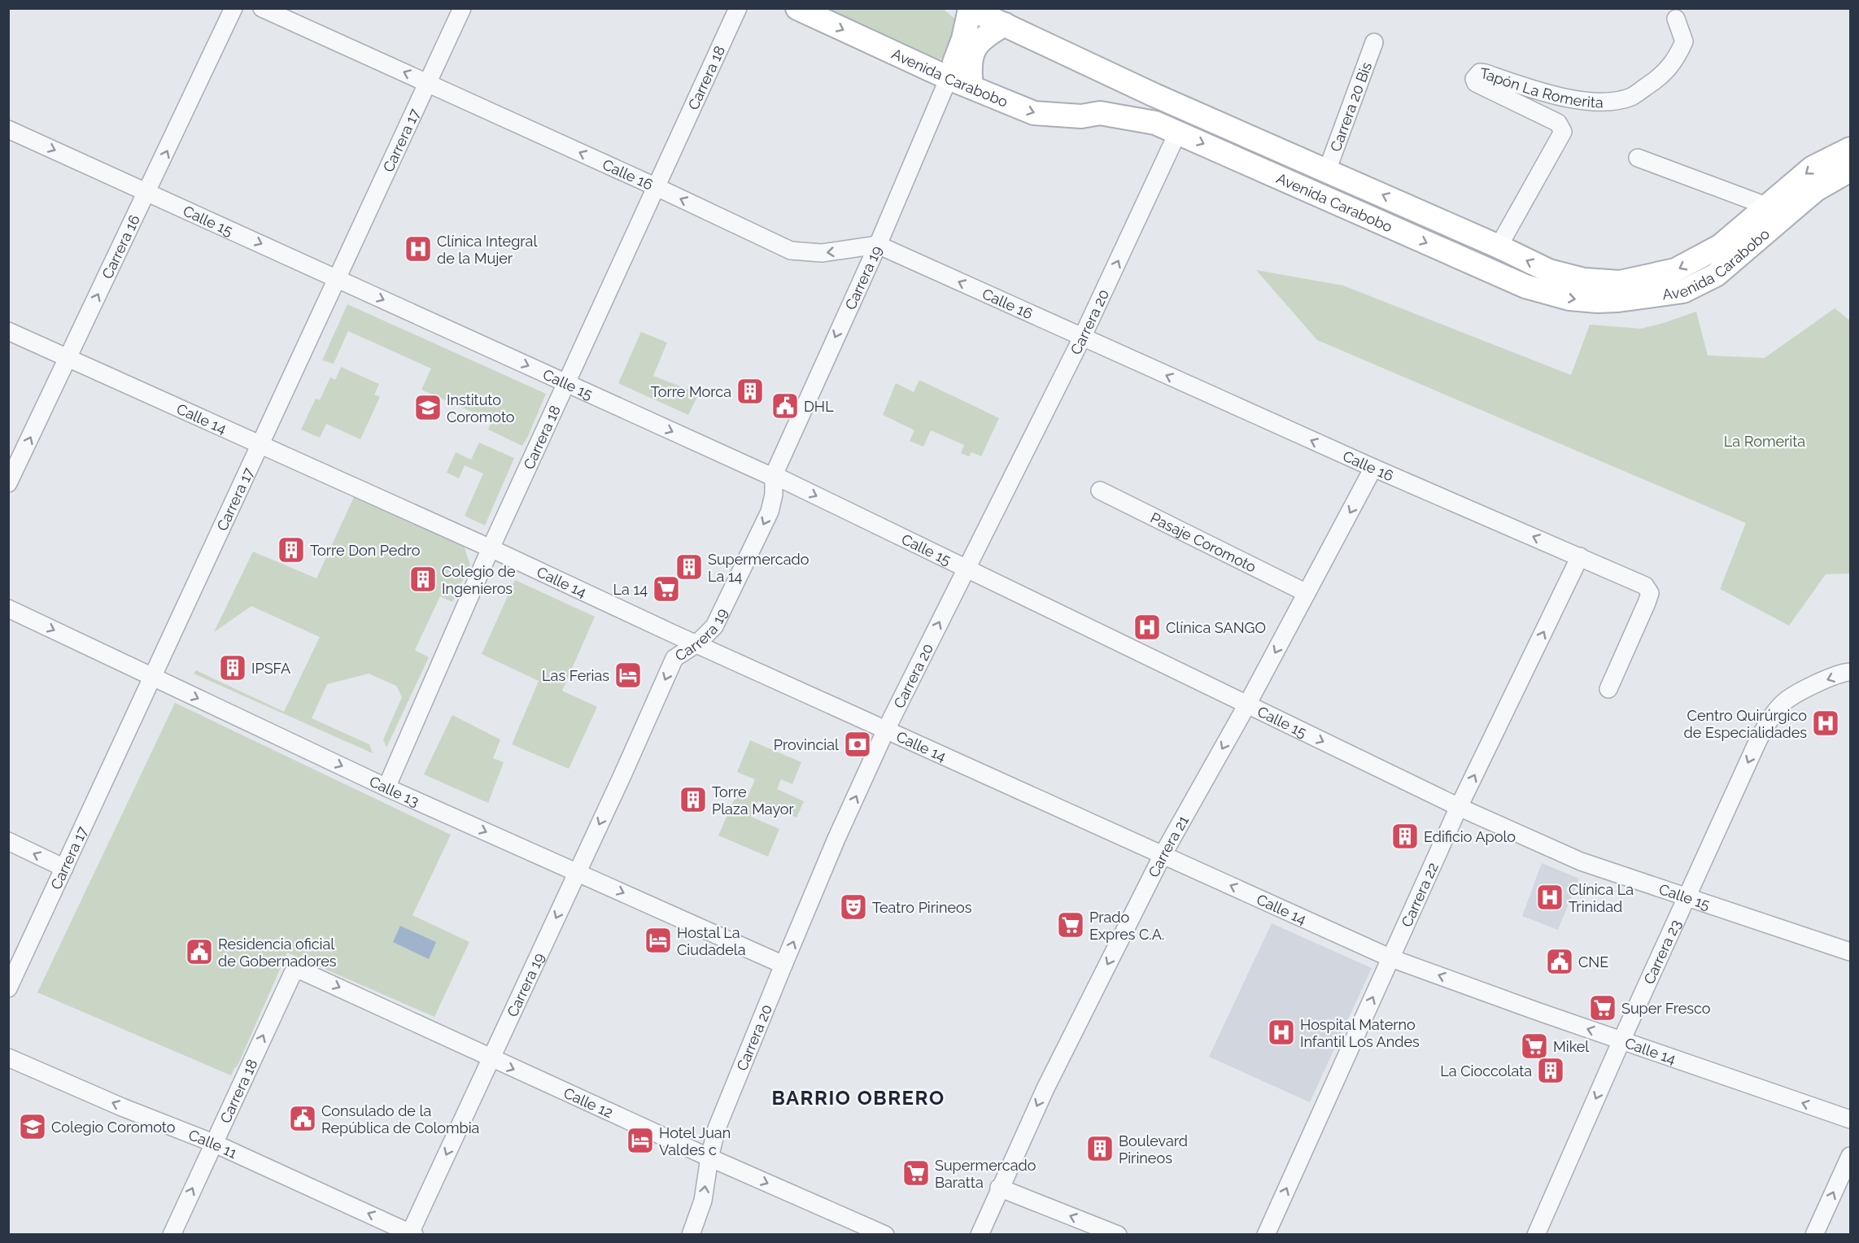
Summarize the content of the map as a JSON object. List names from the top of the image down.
{
  "streets": {
    "main road": ["Avenida Carabobo"],
    "street": [
      "Carrera 18",
      "Tapón La Romerita",
      "Carrera 20 Bis",
      "Carrera 17",
      "Calle 16",
      "Calle 15",
      "Carrera 16",
      "Carrera 19",
      "Carrera 20",
      "Calle 14",
      "Pasaje Coromoto",
      "Calle 13",
      "Carrera 21",
      "Carrera 22",
      "Carrera 23",
      "Calle 12",
      "Calle 11"
    ]
  },
  "crossings": [
    ["Carrera 18", "Calle 16"],
    ["Carrera 18", "Calle 15"],
    ["Carrera 18", "Calle 14"],
    ["Carrera 18", "Calle 13"],
    ["Carrera 18", "Calle 12"],
    ["Carrera 18", "Calle 11"],
    ["Avenida Carabobo", "Tapón La Romerita"],
    ["Avenida Carabobo", "Carrera 20 Bis"],
    ["Avenida Carabobo", "Carrera 19"],
    ["Avenida Carabobo", "Carrera 20"],
    ["Carrera 17", "Calle 16"],
    ["Carrera 17", "Calle 15"],
    ["Carrera 17", "Calle 14"],
    ["Carrera 17", "Calle 13"],
    ["Calle 16", "Carrera 19"],
    ["Calle 16", "Carrera 20"],
    ["Calle 16", "Carrera 21"],
    ["Calle 16", "Carrera 22"],
    ["Calle 15", "Carrera 16"],
    ["Calle 15", "Carrera 19"],
    ["Calle 15", "Carrera 20"],
    ["Calle 15", "Carrera 21"],
    ["Calle 15", "Carrera 22"],
    ["Calle 15", "Carrera 23"],
    ["Carrera 16", "Calle 14"],
    ["Carrera 19", "Calle 14"],
    ["Carrera 19", "Calle 13"],
    ["Carrera 19", "Calle 12"],
    ["Carrera 19", "Calle 11"],
    ["Carrera 20", "Calle 14"],
    ["Carrera 20", "Calle 13"],
    ["Carrera 20", "Calle 12"],
    ["Calle 14", "Carrera 21"],
    ["Calle 14", "Carrera 22"],
    ["Calle 14", "Carrera 23"],
    ["Pasaje Coromoto", "Carrera 21"]
  ],
  "one_way": [
    "Calle 16",
    "Calle 15",
    "Carrera 16",
    "Carrera 19",
    "Carrera 20",
    "Calle 14",
    "Calle 13",
    "Carrera 21",
    "Carrera 22",
    "Carrera 23",
    "Calle 12",
    "Calle 11"
  ],
  "districts": ["BARRIO OBRERO"],
  "parks": ["La Romerita"],
  "places": {
    "hospital": [
      "Clínica Integral de la Mujer",
      "Clínica SANGO",
      "Centro Quirúrgico de Especialidades",
      "Clínica La Trinidad",
      "Hospital Materno Infantil Los Andes"
    ],
    "building": [
      "Torre Morca",
      "Torre Don Pedro",
      "Supermercado La 14",
      "Colegio de Ingenieros",
      "IPSFA",
      "Torre Plaza Mayor",
      "Edificio Apolo",
      "La Cioccolata",
      "Boulevard Pirineos"
    ],
    "public building": [
      "DHL",
      "Residencia oficial de Gobernadores",
      "CNE",
      "Consulado de la República de Colombia"
    ],
    "school or university": ["Instituto Coromoto", "Colegio Coromoto"],
    "supermarket": [
      "La 14",
      "Prado Expres C.A.",
      "Super Fresco",
      "Mikel",
      "Supermercado Baratta"
    ],
    "hotel": ["Las Ferias", "Hostal La Ciudadela", "Hotel Juan Valdes c"],
    "bank": ["Provincial"],
    "theatre": ["Teatro Pirineos"]
  }
}
